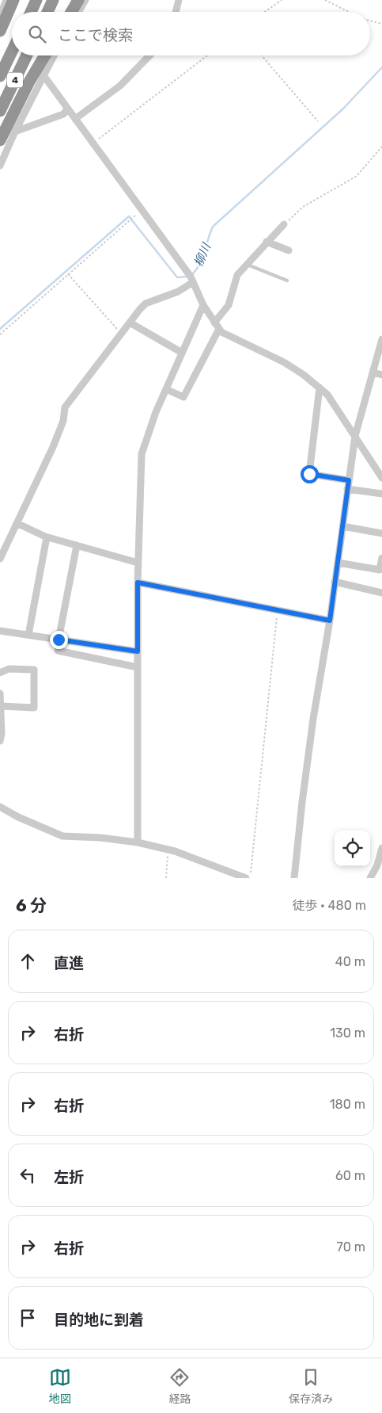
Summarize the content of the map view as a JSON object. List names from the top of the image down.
{
  "streets": {
    "highway": ["4"]
  },
  "water": ["柳川"],
  "page": {
    "search": "ここで検索",
    "heading": ["6 分", "徒歩 · 480 m"],
    "list": [
      ["直進", "40 m"],
      ["右折", "130 m"],
      ["右折", "180 m"],
      ["左折", "60 m"],
      ["右折", "70 m"],
      "目的地に到着"
    ],
    "nav": ["地図", "経路", "保存済み"]
  }
}
